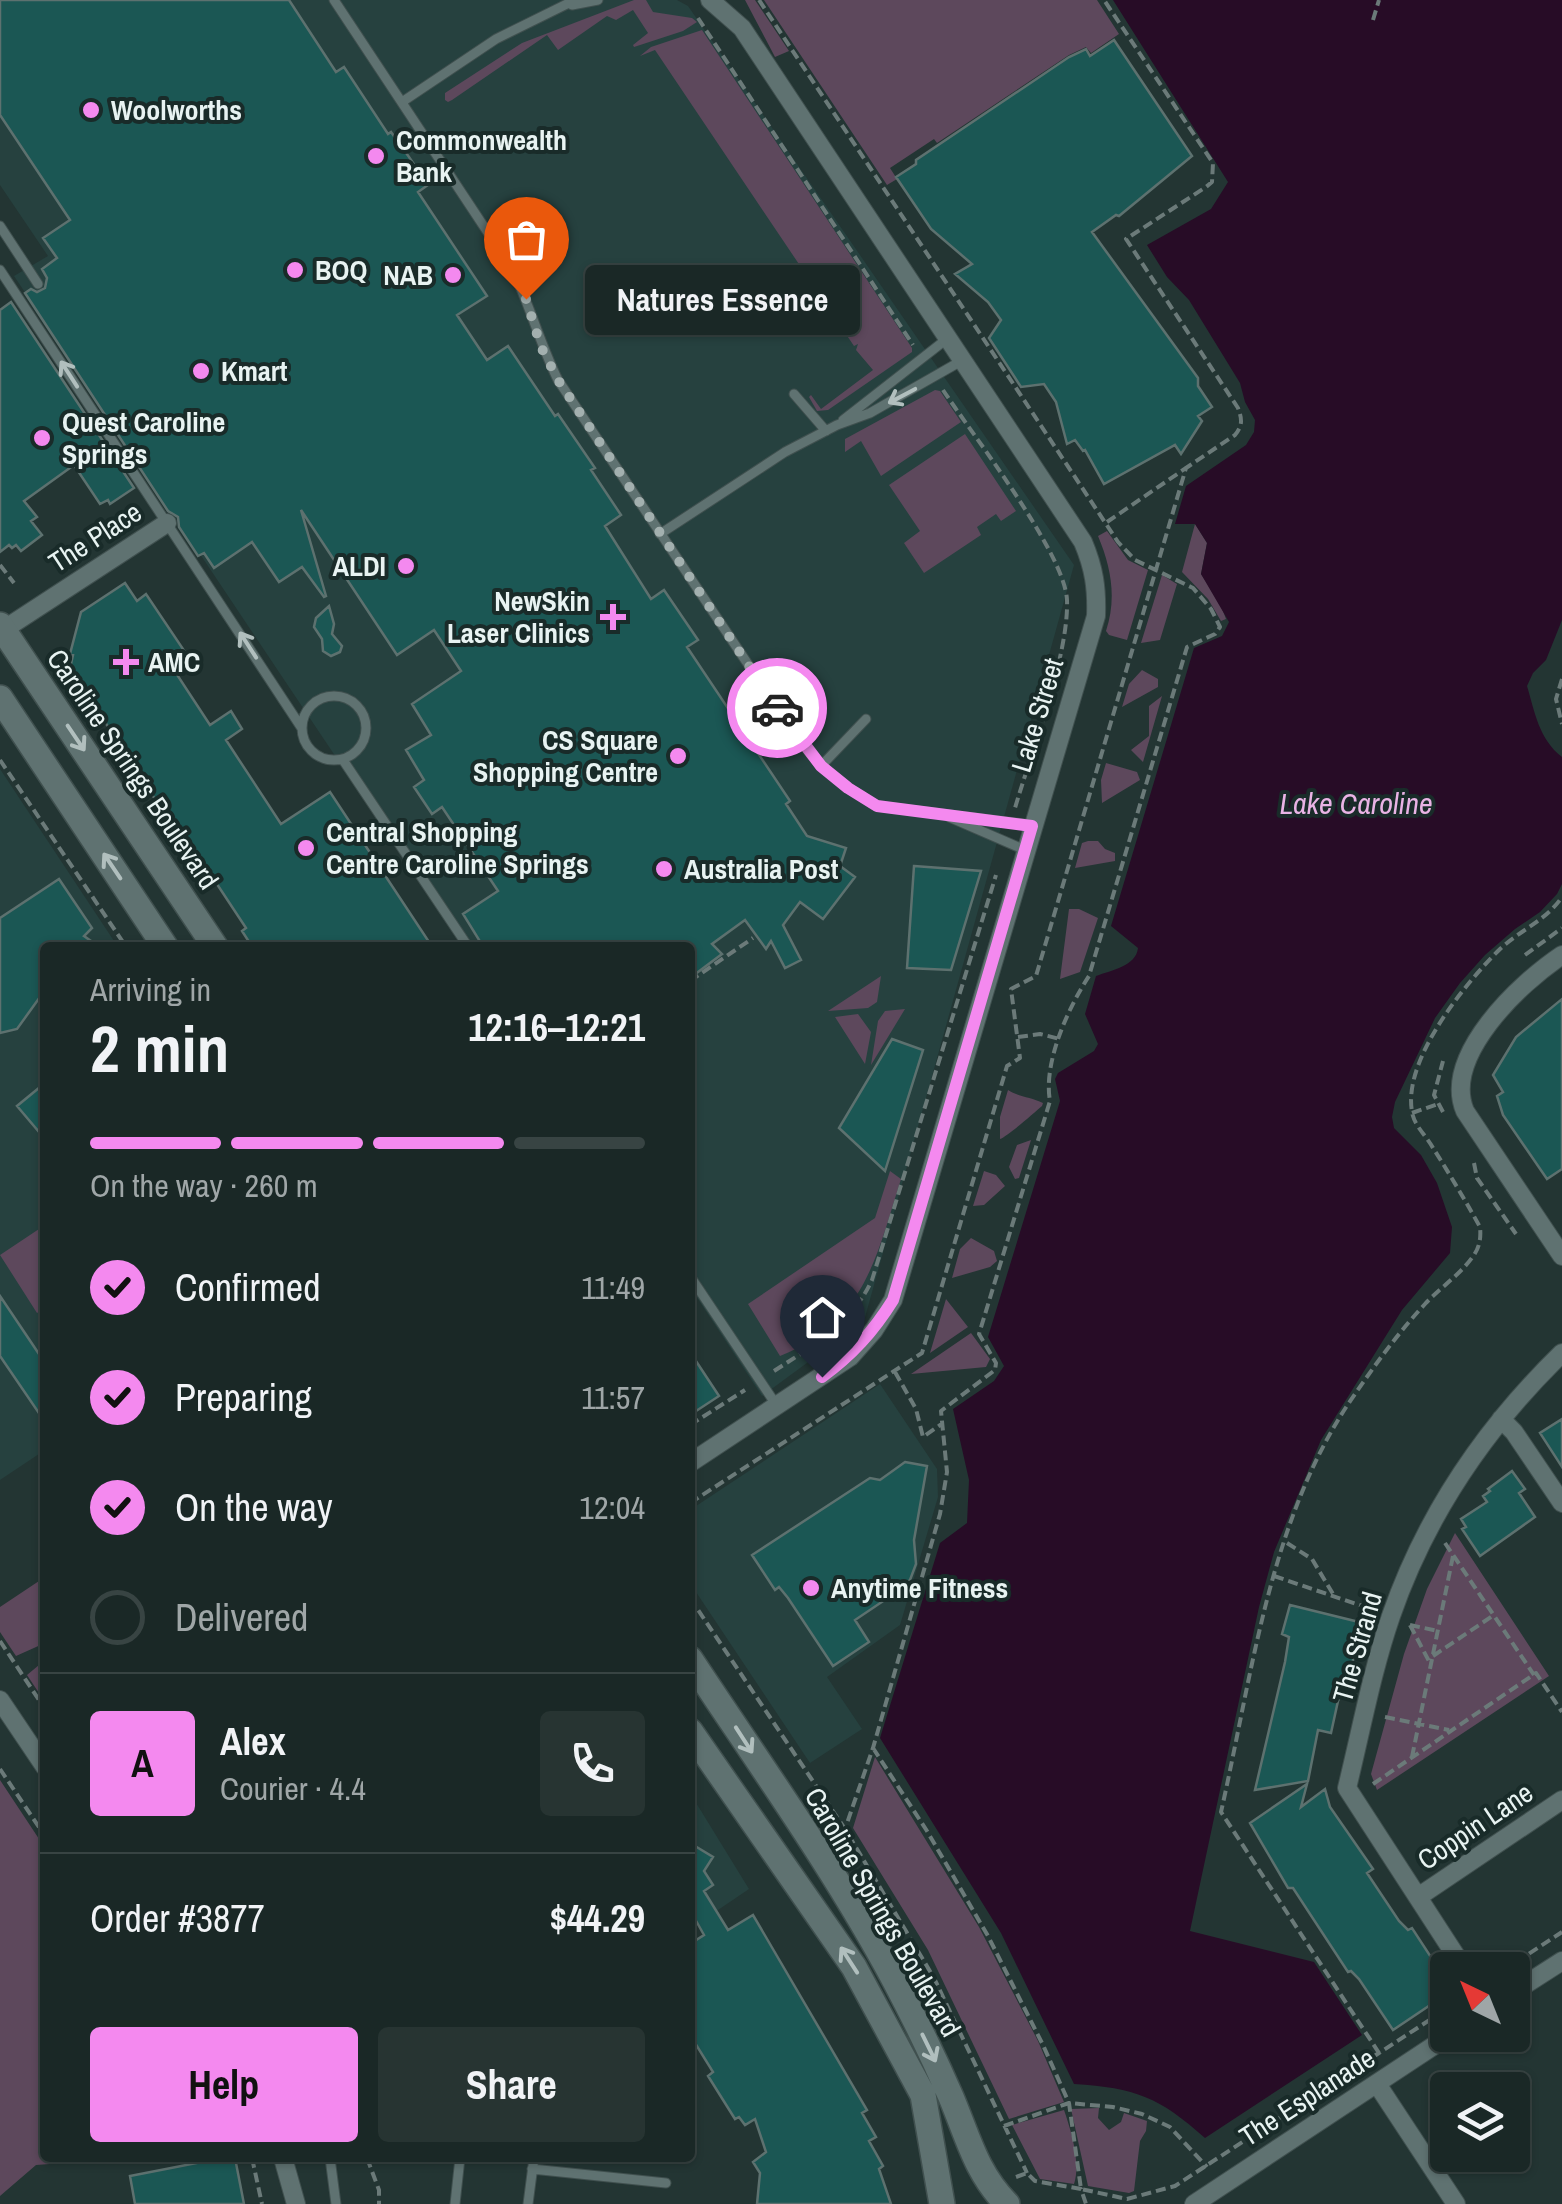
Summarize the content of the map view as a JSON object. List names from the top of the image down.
{
  "streets": {
    "main road": ["Caroline Springs Boulevard"],
    "street": [
      "The Place",
      "Lake Street",
      "The Strand",
      "Coppin Lane",
      "The Esplanade"
    ]
  },
  "crossings": [
    ["The Place", "Caroline Springs Boulevard"],
    ["The Strand", "Coppin Lane"]
  ],
  "water": ["Lake Caroline"],
  "places": {
    "other": [
      "Woolworths",
      "Commonwealth Bank",
      "BOQ",
      "NAB",
      "Natures Essence",
      "Kmart",
      "Quest Caroline Springs",
      "ALDI",
      "CS Square Shopping Centre",
      "Central Shopping Centre Caroline Springs",
      "Australia Post",
      "Anytime Fitness"
    ],
    "health": ["NewSkin Laser Clinics", "AMC"]
  },
  "north": "top left",
  "page": {
    "bubble": "Natures Essence",
    "heading": ["2 min", "Arriving in", "12:16–12:21"],
    "panel": [
      "Alex",
      "Courier · 4.4",
      "Order #3877",
      "$44.29"
    ],
    "bar": "On the way · 260 m",
    "list": [
      ["Confirmed", "11:49"],
      ["Preparing", "11:57"],
      ["On the way", "12:04"],
      "Delivered"
    ],
    "round": "A",
    "buttons": ["Help", "Share"]
  }
}
